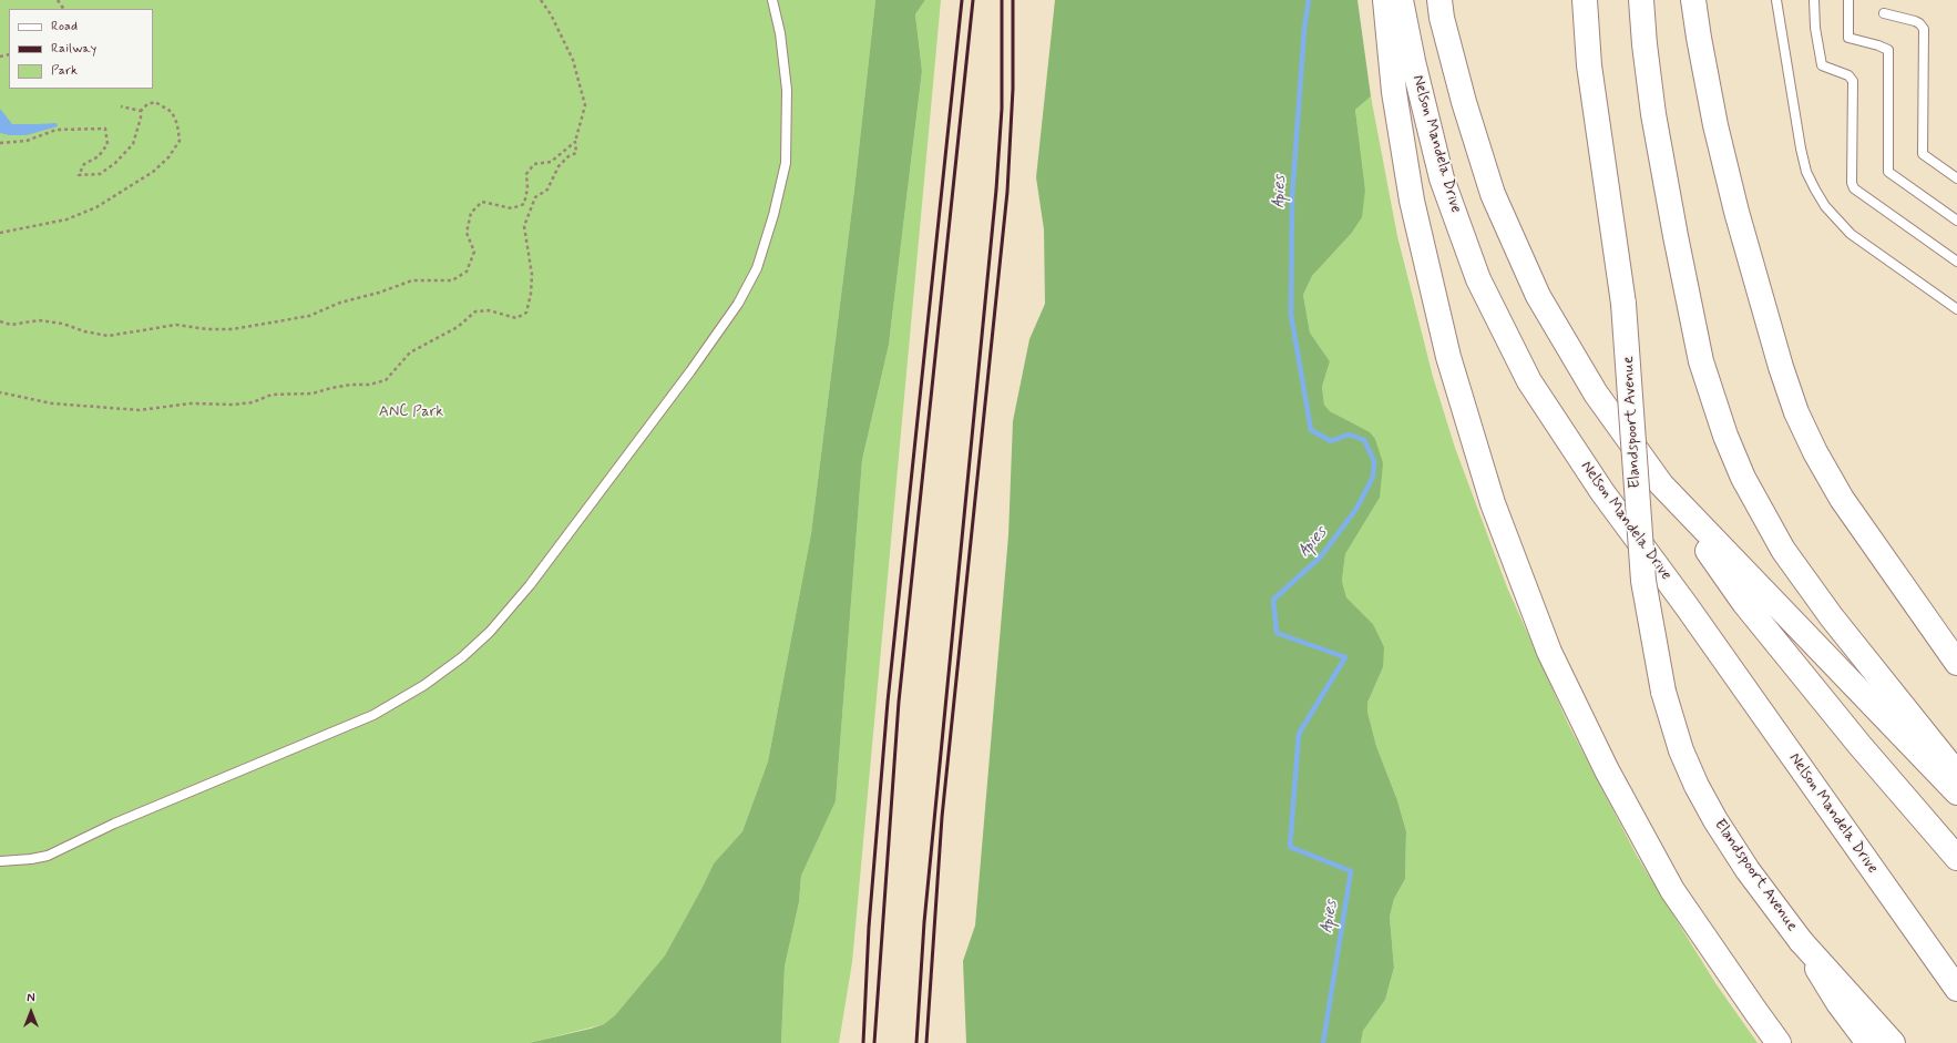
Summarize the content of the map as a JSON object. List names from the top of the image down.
{
  "streets": {
    "main road": ["Nelson Mandela Drive", "Elandspoort Avenue"]
  },
  "water": ["Apies"],
  "parks": ["ANC Park"],
  "legend": ["Road", "Railway", "Park"],
  "north": "top"
}
